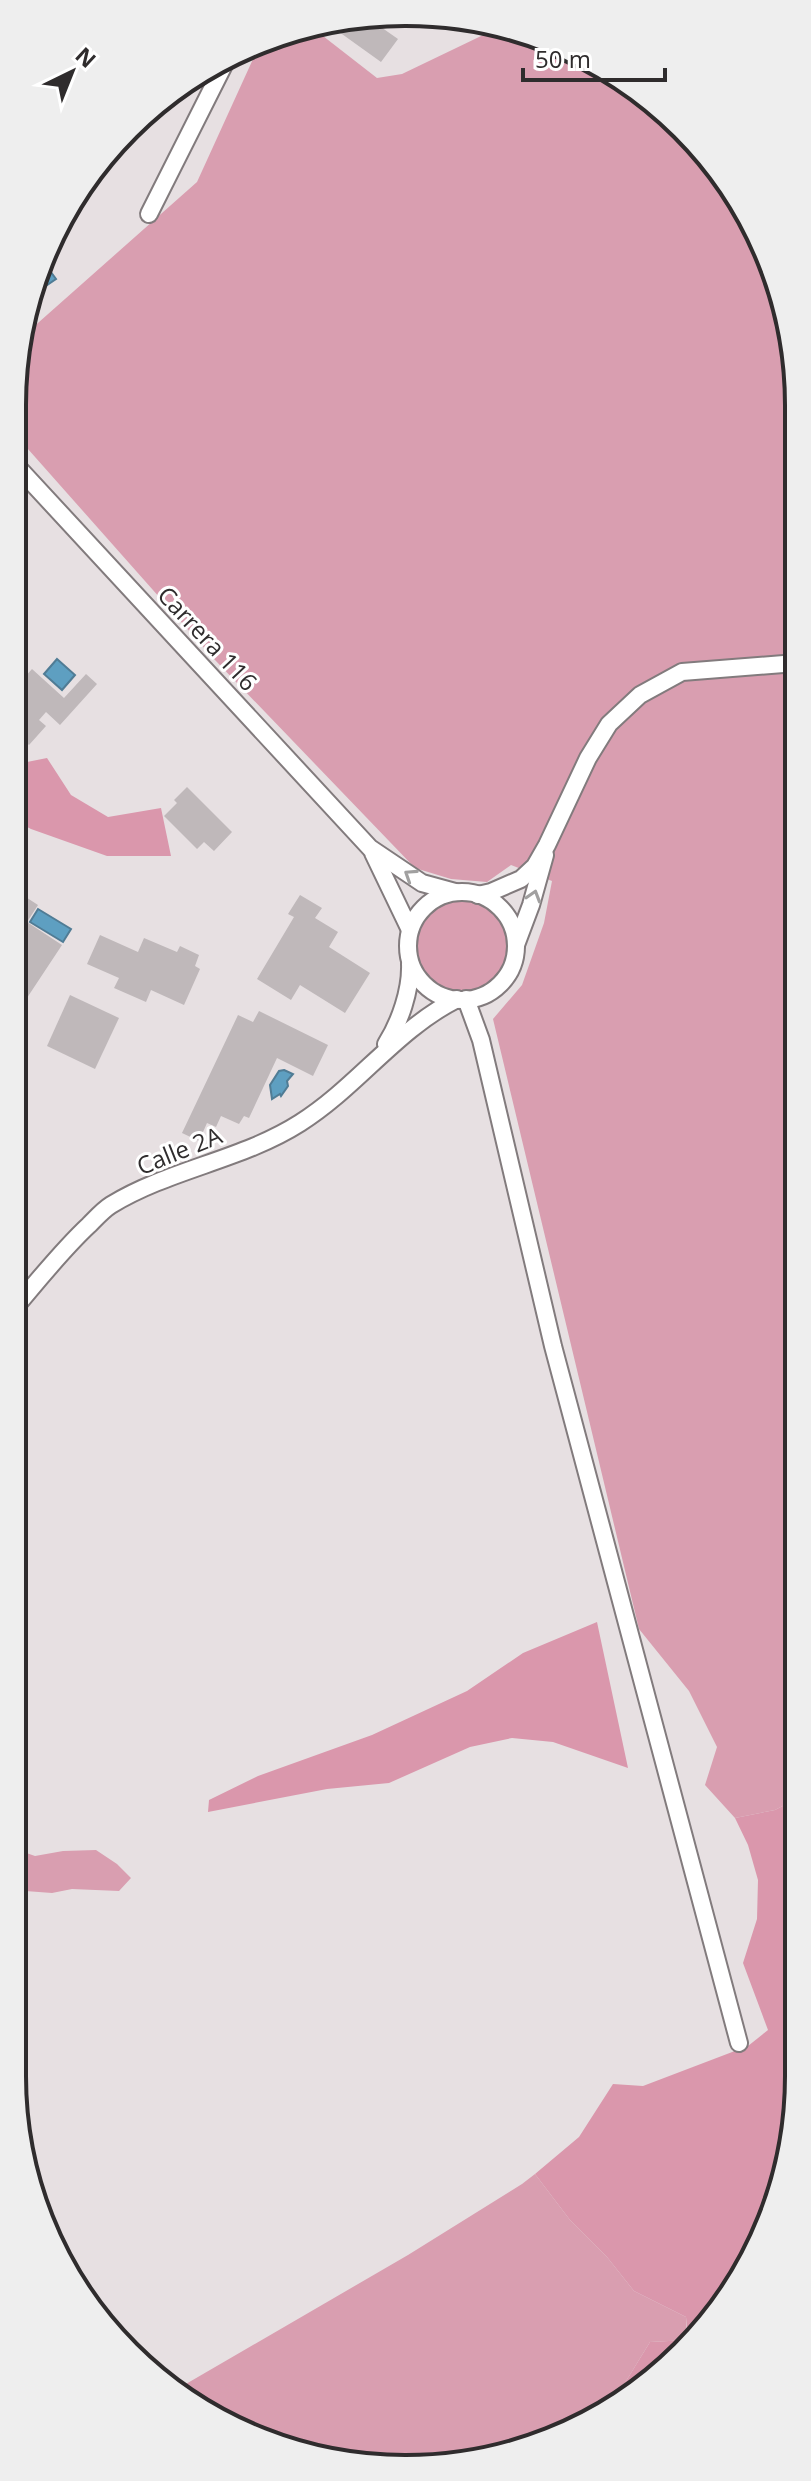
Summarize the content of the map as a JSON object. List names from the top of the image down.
{
  "streets": {
    "street": ["Carrera 116", "Calle 2A"]
  },
  "crossings": [
    ["Carrera 116", "Calle 2A"]
  ],
  "scale_bar": "50 m",
  "north": "top right"
}
